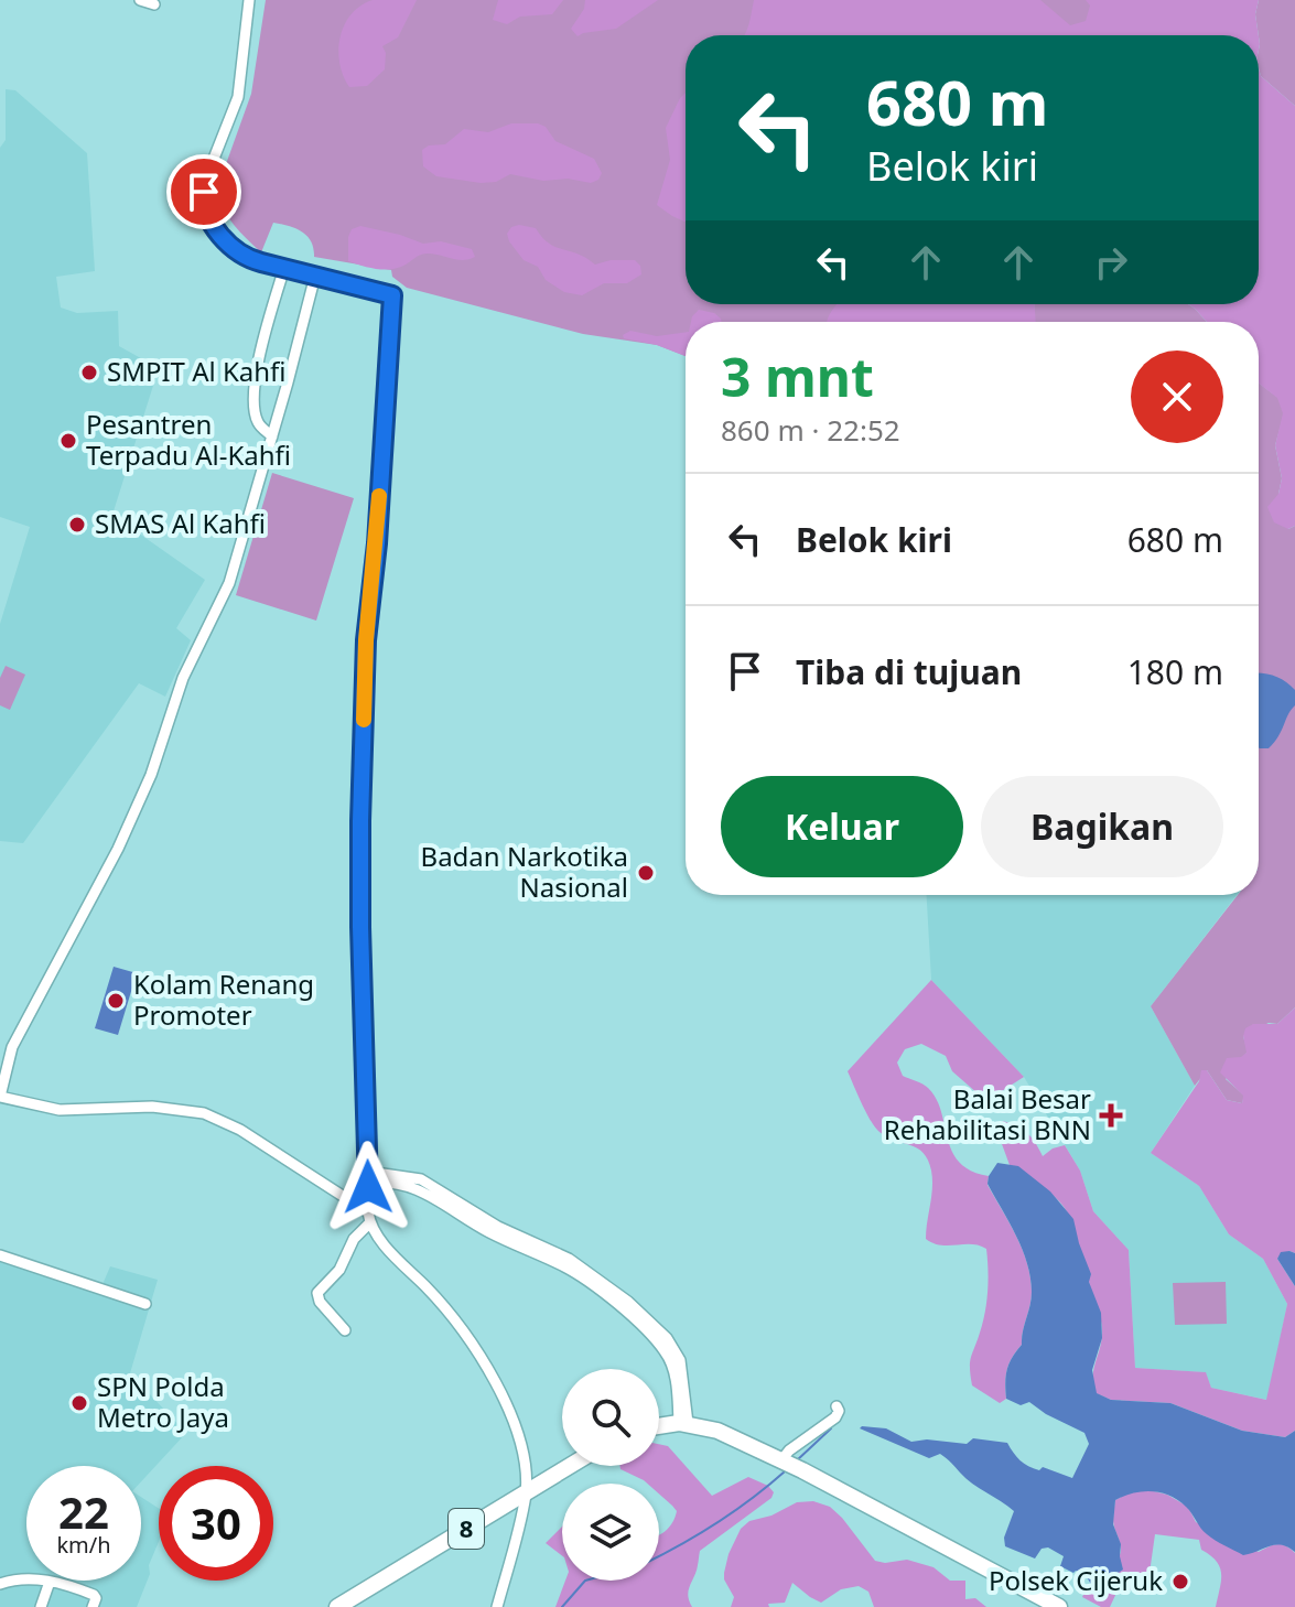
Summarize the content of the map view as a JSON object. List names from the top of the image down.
{
  "streets": {
    "highway": ["8"]
  },
  "places": {
    "other": [
      "SMPIT Al Kahfi",
      "Pesantren Terpadu Al-Kahfi",
      "SMAS Al Kahfi",
      "Badan Narkotika Nasional",
      "Kolam Renang Promoter",
      "SPN Polda Metro Jaya",
      "Polsek Cijeruk"
    ],
    "health": ["Balai Besar Rehabilitasi BNN"]
  },
  "page": {
    "turn": ["680 m", "Belok kiri"],
    "heading": ["3 mnt", "860 m · 22:52"],
    "list": [
      {
        "name": "Belok kiri",
        "value": "680 m"
      },
      {
        "name": "Tiba di tujuan",
        "value": "180 m"
      }
    ],
    "buttons": ["Keluar", "Bagikan"],
    "speed": "22 km/h",
    "limit": "30"
  }
}
